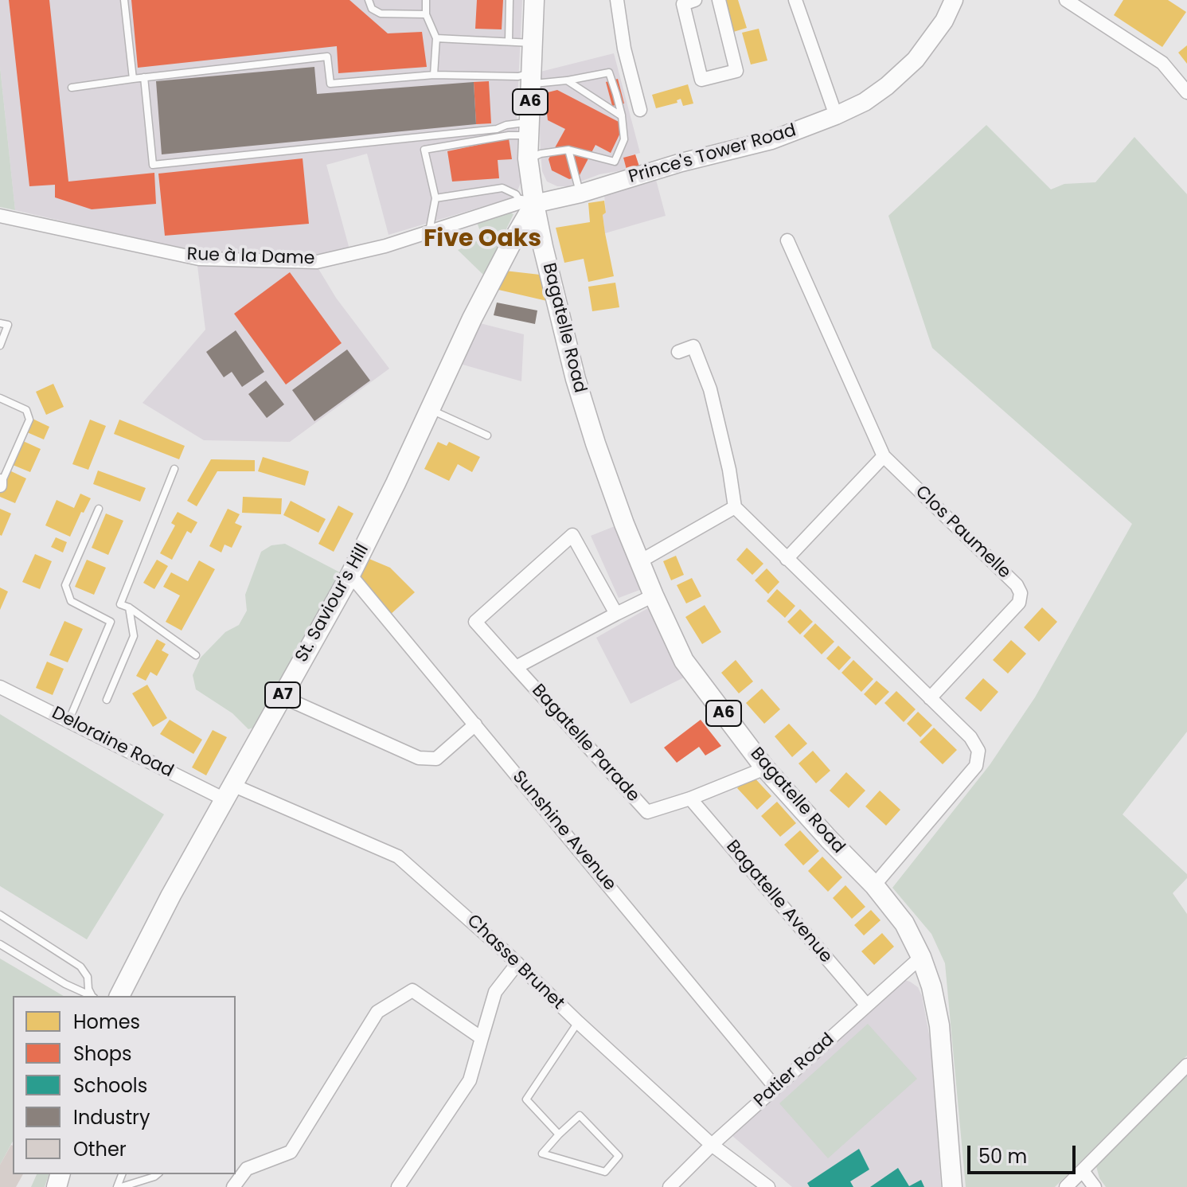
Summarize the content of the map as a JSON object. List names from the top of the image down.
{
  "streets": {
    "main road": [
      "A6",
      "Prince's Tower Road",
      "Bagatelle Road",
      "St. Saviour's Hill",
      "A7"
    ],
    "street": [
      "Rue à la Dame",
      "Clos Paumelle",
      "Deloraine Road",
      "Bagatelle Parade",
      "Sunshine Avenue",
      "Bagatelle Avenue",
      "Chasse Brunet",
      "Patier Road"
    ]
  },
  "crossings": [
    ["A6", "Prince's Tower Road"],
    ["A6", "Rue à la Dame"],
    ["A6", "Bagatelle Road"],
    ["A6", "St. Saviour's Hill"],
    ["Prince's Tower Road", "Rue à la Dame"],
    ["Prince's Tower Road", "Bagatelle Road"],
    ["Prince's Tower Road", "St. Saviour's Hill"],
    ["Rue à la Dame", "Bagatelle Road"],
    ["Rue à la Dame", "St. Saviour's Hill"],
    ["Bagatelle Road", "St. Saviour's Hill"],
    ["Bagatelle Road", "Bagatelle Parade"],
    ["Bagatelle Road", "Patier Road"],
    ["St. Saviour's Hill", "Deloraine Road"],
    ["St. Saviour's Hill", "Sunshine Avenue"],
    ["St. Saviour's Hill", "Chasse Brunet"],
    ["Deloraine Road", "Chasse Brunet"],
    ["Bagatelle Parade", "Bagatelle Avenue"],
    ["Sunshine Avenue", "Patier Road"],
    ["Bagatelle Avenue", "Patier Road"],
    ["Chasse Brunet", "Patier Road"]
  ],
  "districts": ["Five Oaks"],
  "legend": [
    "Homes",
    "Shops",
    "Schools",
    "Industry",
    "Other"
  ],
  "scale_bar": "50 m"
}
